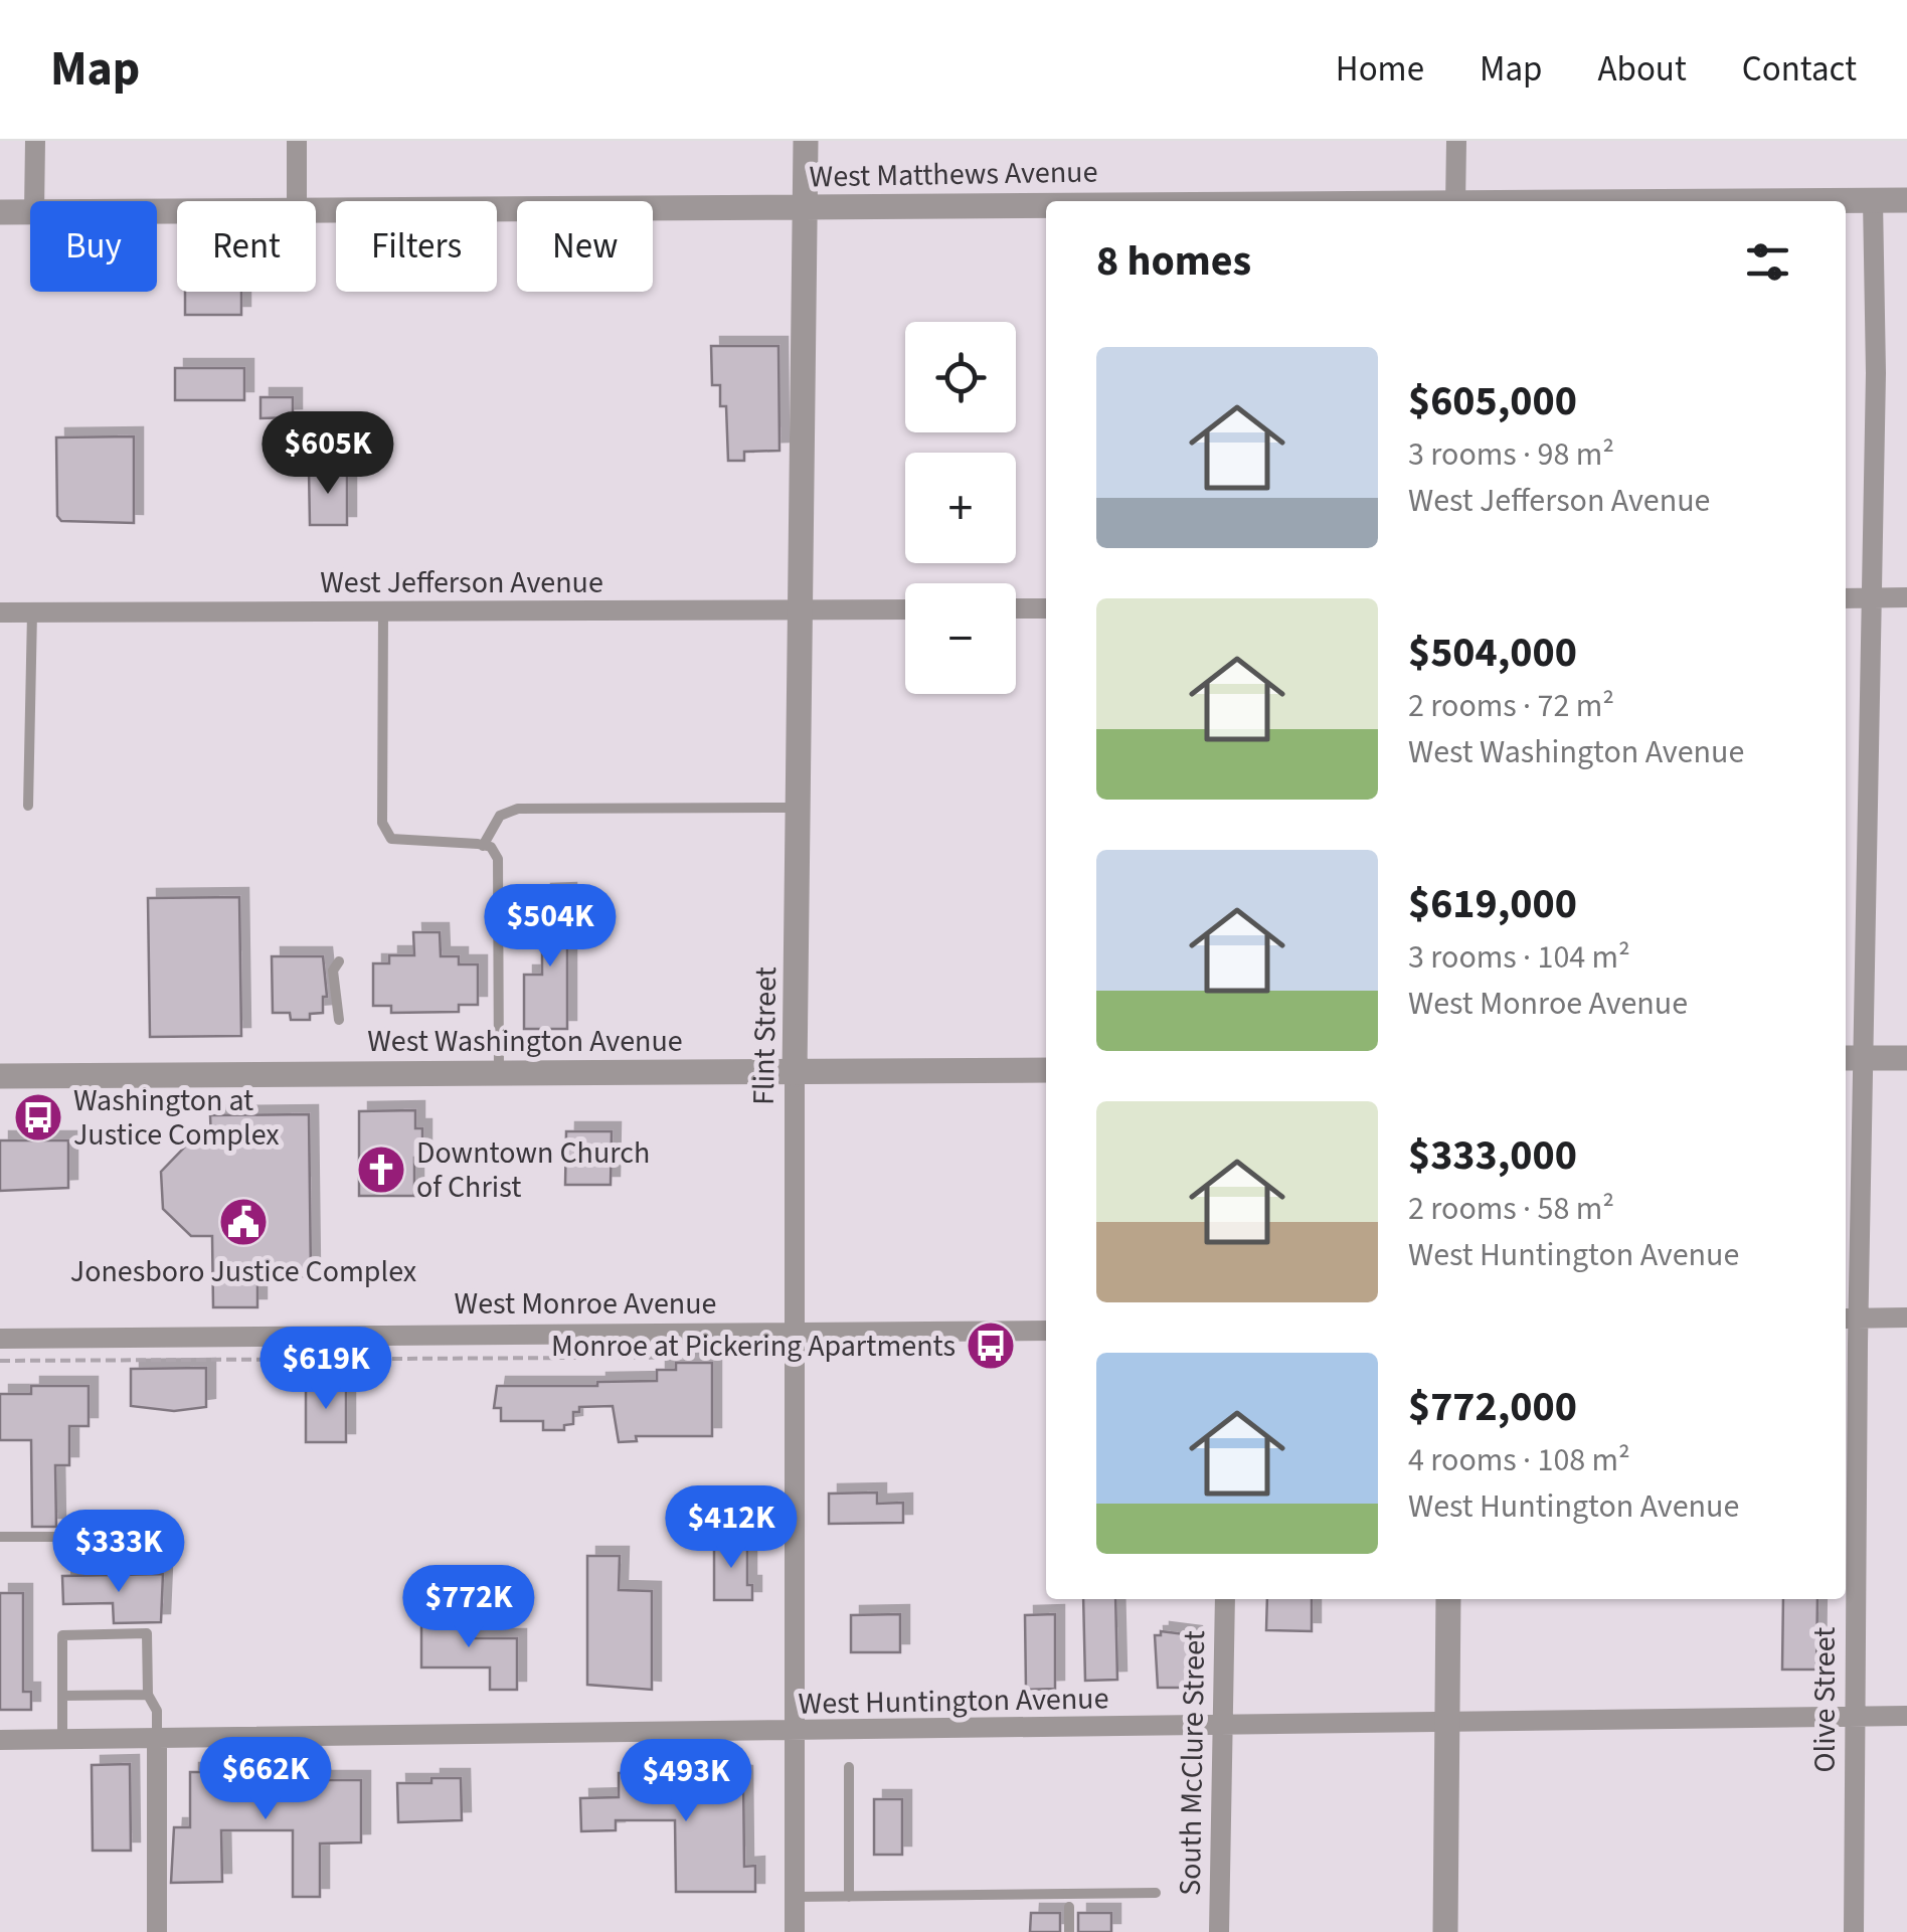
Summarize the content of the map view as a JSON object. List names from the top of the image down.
{
  "streets": {
    "street": [
      "West Matthews Avenue",
      "West Jefferson Avenue",
      "Flint Street",
      "West Washington Avenue",
      "West Monroe Avenue",
      "Olive Street",
      "West Huntington Avenue",
      "South McClure Street"
    ]
  },
  "crossings": [
    ["West Matthews Avenue", "Flint Street"],
    ["West Matthews Avenue", "Olive Street"],
    ["West Jefferson Avenue", "Flint Street"],
    ["Flint Street", "West Washington Avenue"],
    ["Flint Street", "West Monroe Avenue"],
    ["Flint Street", "West Huntington Avenue"],
    ["Olive Street", "West Huntington Avenue"],
    ["West Huntington Avenue", "South McClure Street"]
  ],
  "places": {
    "bus stop": ["Washington at Justice Complex", "Monroe at Pickering Apartments"],
    "church": ["Downtown Church of Christ"],
    "public building": ["Jonesboro Justice Complex"]
  },
  "page": {
    "header": "Map",
    "nav": [
      "Home",
      "Map",
      "About",
      "Contact"
    ],
    "chip": [
      "Buy",
      "Rent",
      "Filters",
      "New"
    ],
    "heading": "8 homes",
    "map_buttons": ["+", "−"],
    "list": [
      {
        "name": "$605,000",
        "note": "3 rooms · 98 m² · West Jefferson Avenue"
      },
      {
        "name": "$504,000",
        "note": "2 rooms · 72 m² · West Washington Avenue"
      },
      {
        "name": "$619,000",
        "note": "3 rooms · 104 m² · West Monroe Avenue"
      },
      {
        "name": "$333,000",
        "note": "2 rooms · 58 m² · West Huntington Avenue"
      },
      {
        "name": "$772,000",
        "note": "4 rooms · 108 m² · West Huntington Avenue"
      }
    ],
    "price": [
      "$605K",
      "$504K",
      "$619K",
      "$412K",
      "$333K",
      "$772K",
      "$662K",
      "$493K"
    ]
  }
}
